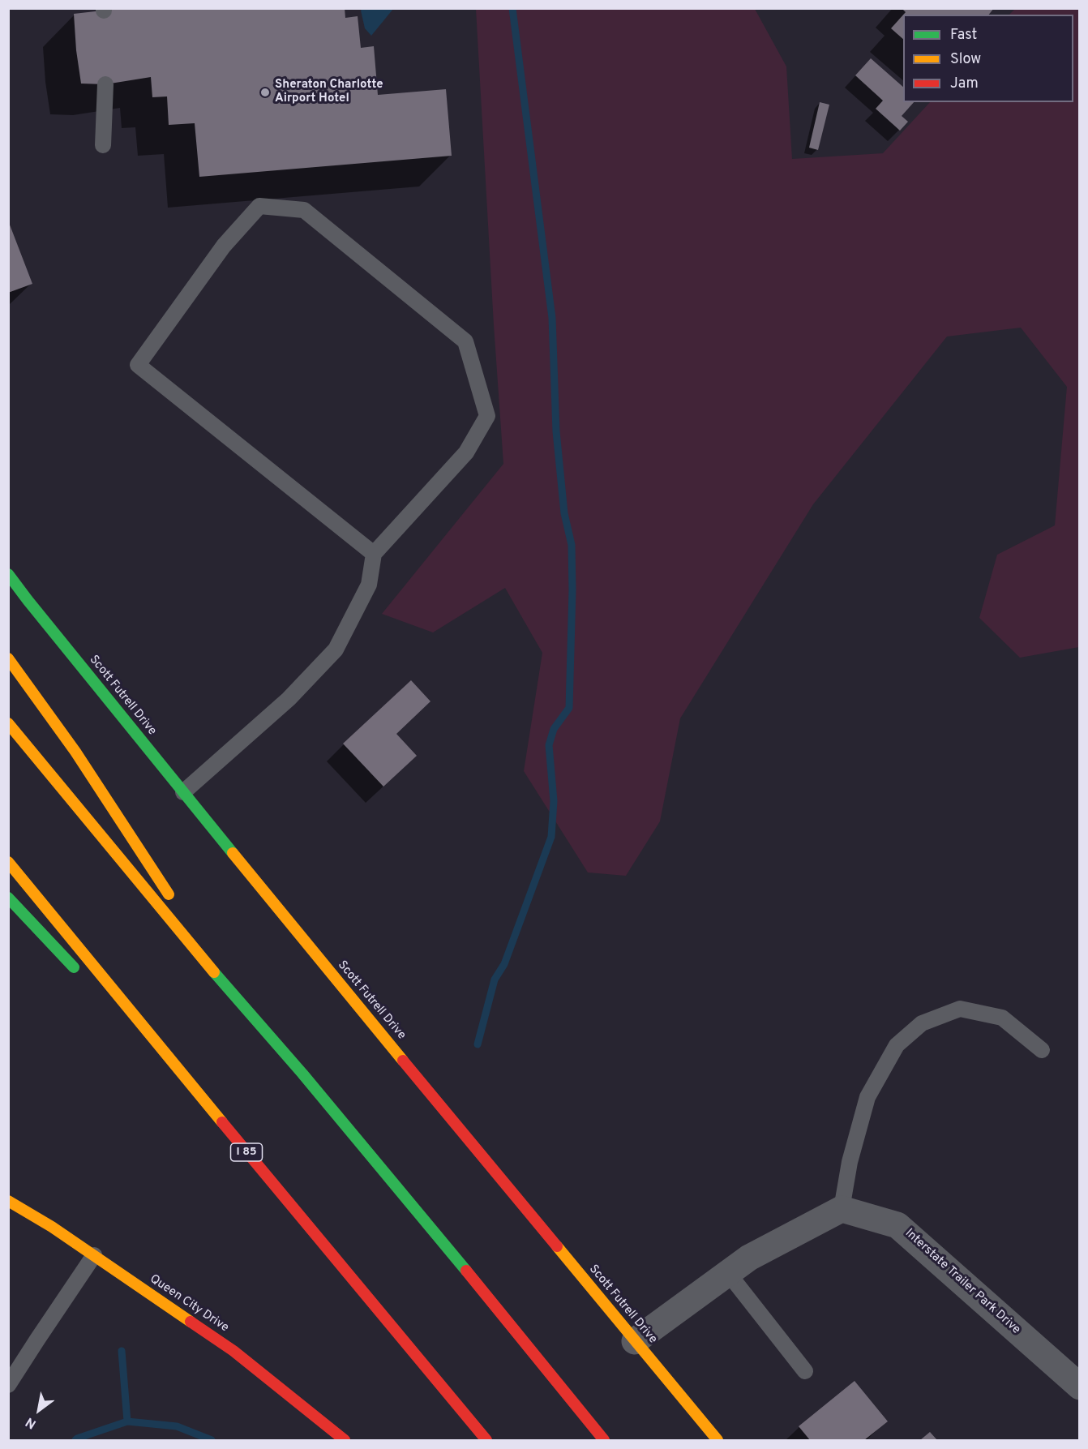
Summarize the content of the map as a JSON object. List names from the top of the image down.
{
  "streets": {
    "main road": ["Scott Futrell Drive", "I 85", "Queen City Drive"],
    "street": ["Interstate Trailer Park Drive"]
  },
  "places": ["Sheraton Charlotte Airport Hotel"],
  "legend": ["Fast", "Slow", "Jam"],
  "north": "bottom left"
}
